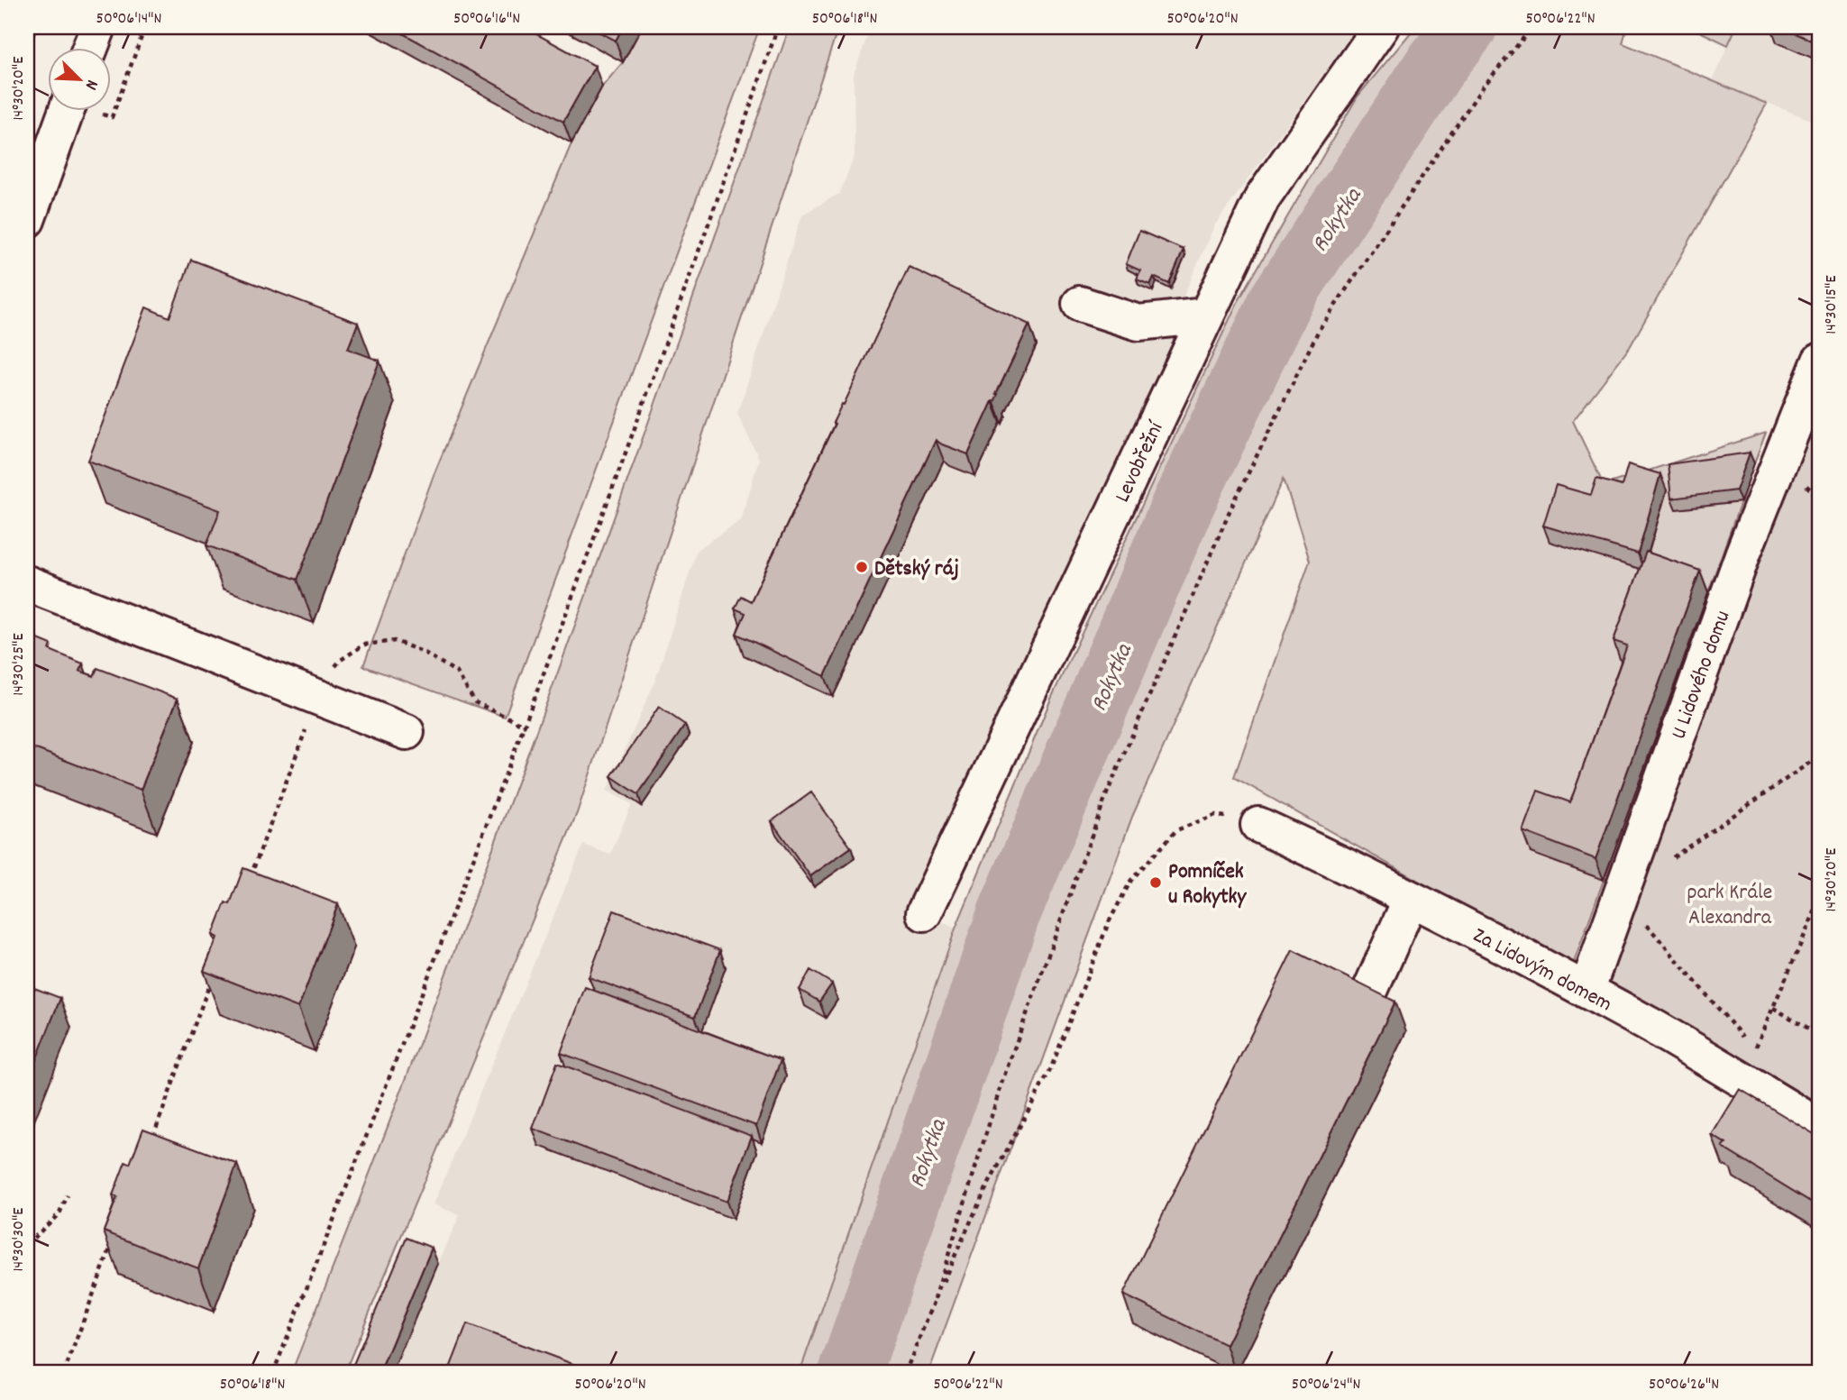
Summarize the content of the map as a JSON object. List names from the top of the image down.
{
  "streets": {
    "street": ["Levobřežní", "U Lidového domu", "Za Lidovým domem"]
  },
  "crossings": [
    ["U Lidového domu", "Za Lidovým domem"]
  ],
  "water": ["Rokytka"],
  "parks": ["park Krále Alexandra"],
  "places": ["Dětský ráj", "Pomníček u Rokytky"],
  "north": "bottom right",
  "coordinates": [
    "50°06'14\"N",
    "50°06'16\"N",
    "50°06'18\"N",
    "50°06'20\"N",
    "50°06'22\"N",
    "14°30'20\"E",
    "14°30'15\"E",
    "14°30'25\"E",
    "14°30'30\"E",
    "50°06'24\"N",
    "50°06'26\"N"
  ]
}
